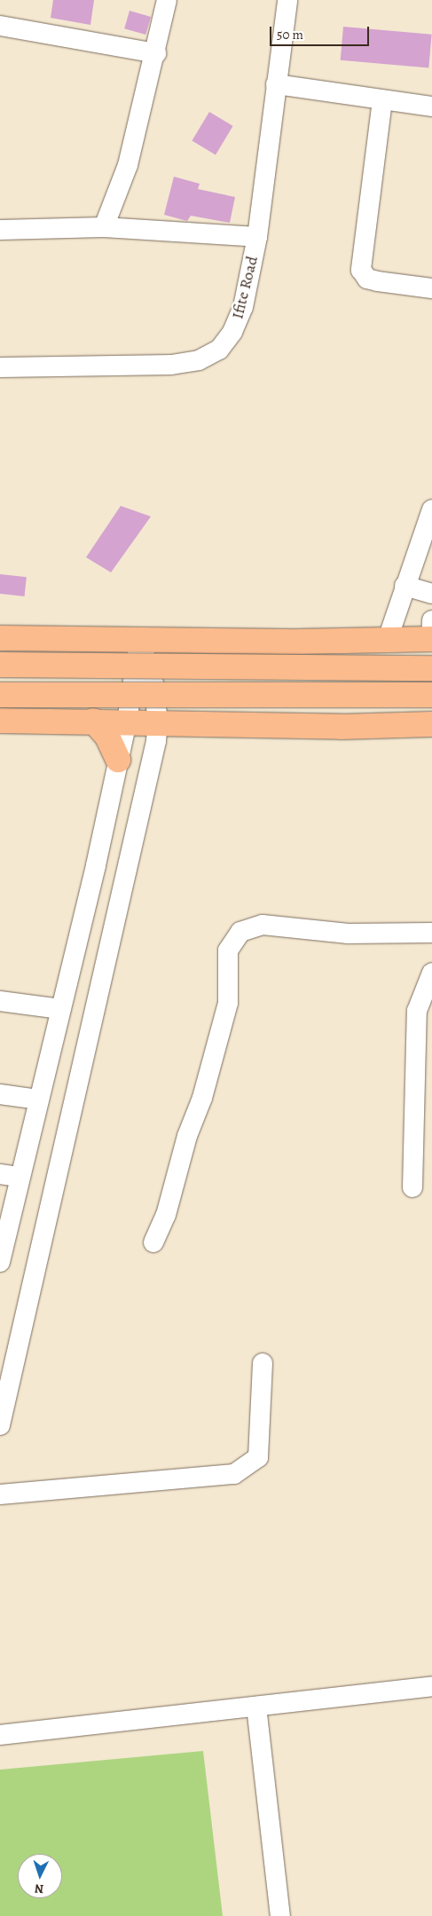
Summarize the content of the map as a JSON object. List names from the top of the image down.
{
  "streets": {
    "street": ["Ifite Road"]
  },
  "scale_bar": "50 m",
  "north": "bottom"
}
